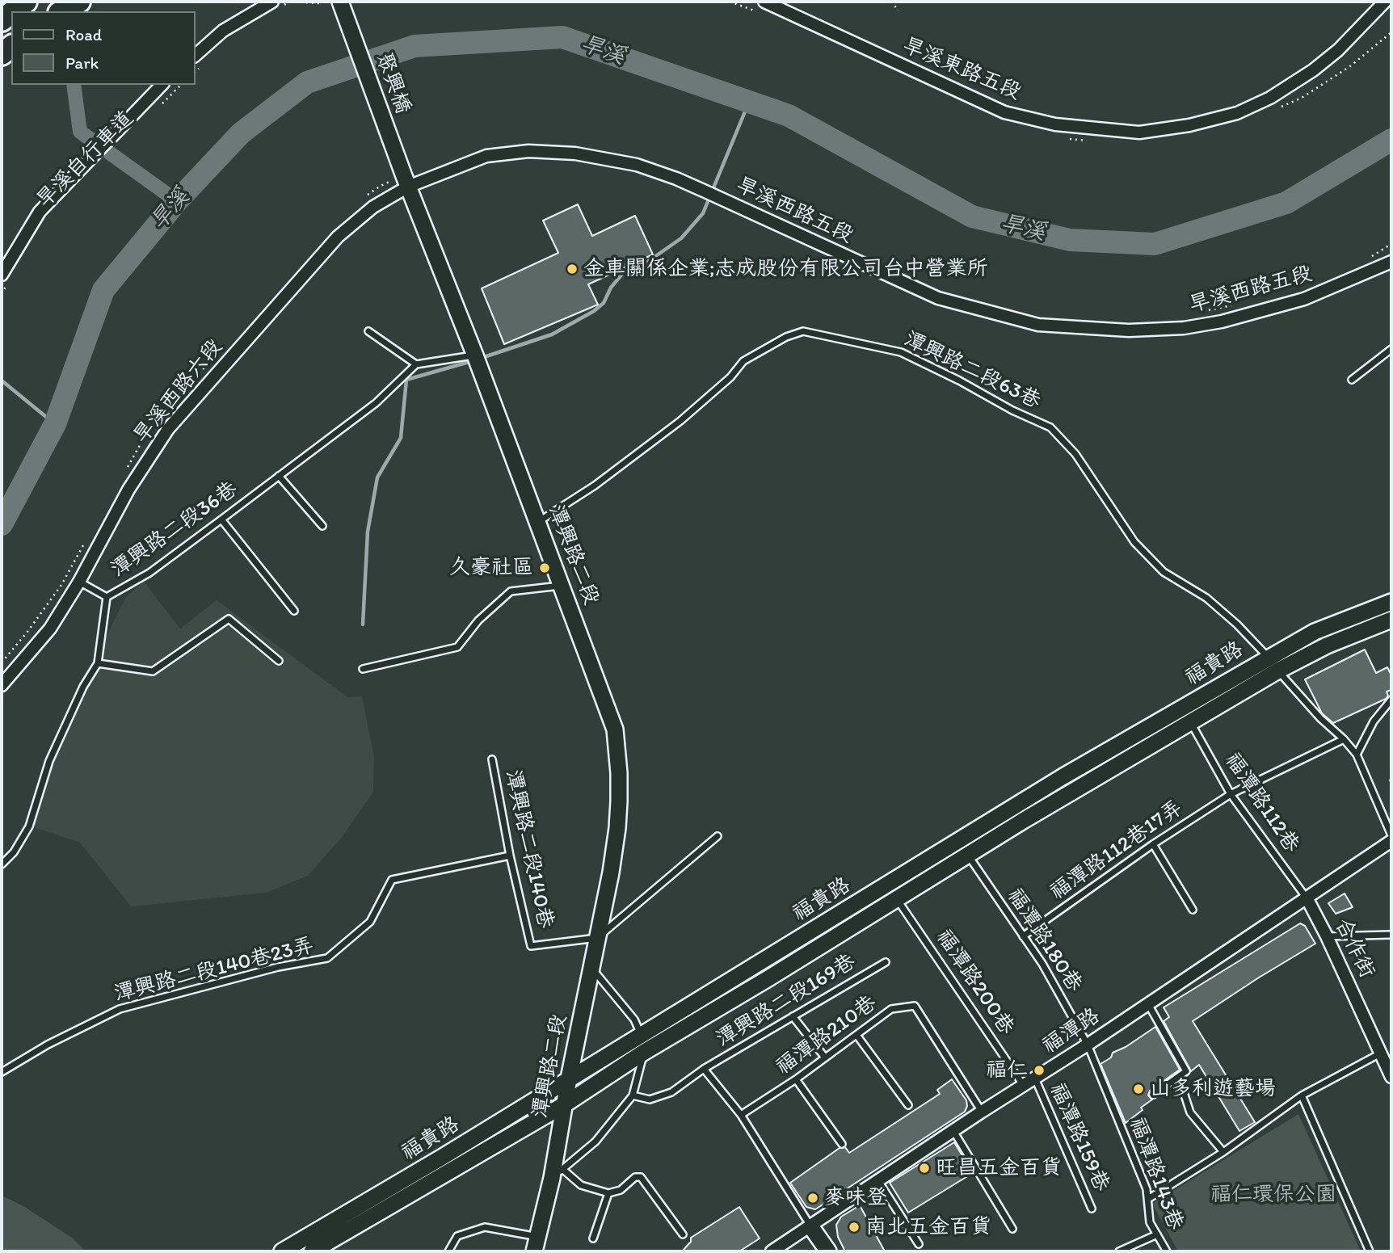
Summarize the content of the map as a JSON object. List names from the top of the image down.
{
  "streets": {
    "street": [
      "旱溪東路五段",
      "聚興橋",
      "旱溪西路五段",
      "旱溪西路六段",
      "潭興路二段",
      "福貴路",
      "合作街",
      "福潭路"
    ],
    "lane": [
      "潭興路二段63巷",
      "潭興路二段36巷",
      "福潭路112巷",
      "潭興路二段140巷",
      "福潭路112巷17弄",
      "福潭路180巷",
      "潭興路二段140巷23弄",
      "福潭路200巷",
      "潭興路二段169巷",
      "福潭路210巷",
      "福潭路159巷",
      "福潭路143巷"
    ],
    "path": ["旱溪自行車道"]
  },
  "crossings": [
    ["聚興橋", "旱溪西路五段"],
    ["聚興橋", "旱溪西路六段"],
    ["聚興橋", "潭興路二段"],
    ["旱溪西路五段", "旱溪西路六段"],
    ["旱溪西路五段", "潭興路二段"],
    ["潭興路二段63巷", "潭興路二段"],
    ["潭興路二段63巷", "福貴路"],
    ["潭興路二段63巷", "福潭路112巷17弄"],
    ["旱溪西路六段", "潭興路二段"],
    ["潭興路二段", "福貴路"],
    ["潭興路二段", "潭興路二段140巷"],
    ["福貴路", "福潭路112巷"],
    ["福貴路", "福潭路180巷"],
    ["福貴路", "福潭路200巷"],
    ["福潭路112巷", "福潭路112巷17弄"],
    ["福潭路112巷", "合作街"],
    ["福潭路112巷", "福潭路"],
    ["潭興路二段140巷", "潭興路二段140巷23弄"],
    ["福潭路112巷17弄", "福潭路180巷"],
    ["福潭路180巷", "福潭路"],
    ["福潭路180巷", "福潭路143巷"],
    ["合作街", "福潭路"],
    ["福潭路200巷", "福潭路"],
    ["福潭路", "福潭路210巷"],
    ["福潭路", "福潭路159巷"],
    ["福潭路", "福潭路143巷"]
  ],
  "water": ["旱溪"],
  "parks": ["福仁環保公園"],
  "places": [
    "金車關係企業;志成股份有限公司台中營業所",
    "久豪社區",
    "福仁",
    "山多利遊藝場",
    "旺昌五金百貨",
    "麥味登",
    "南北五金百貨"
  ],
  "legend": ["Road", "Park"]
}
